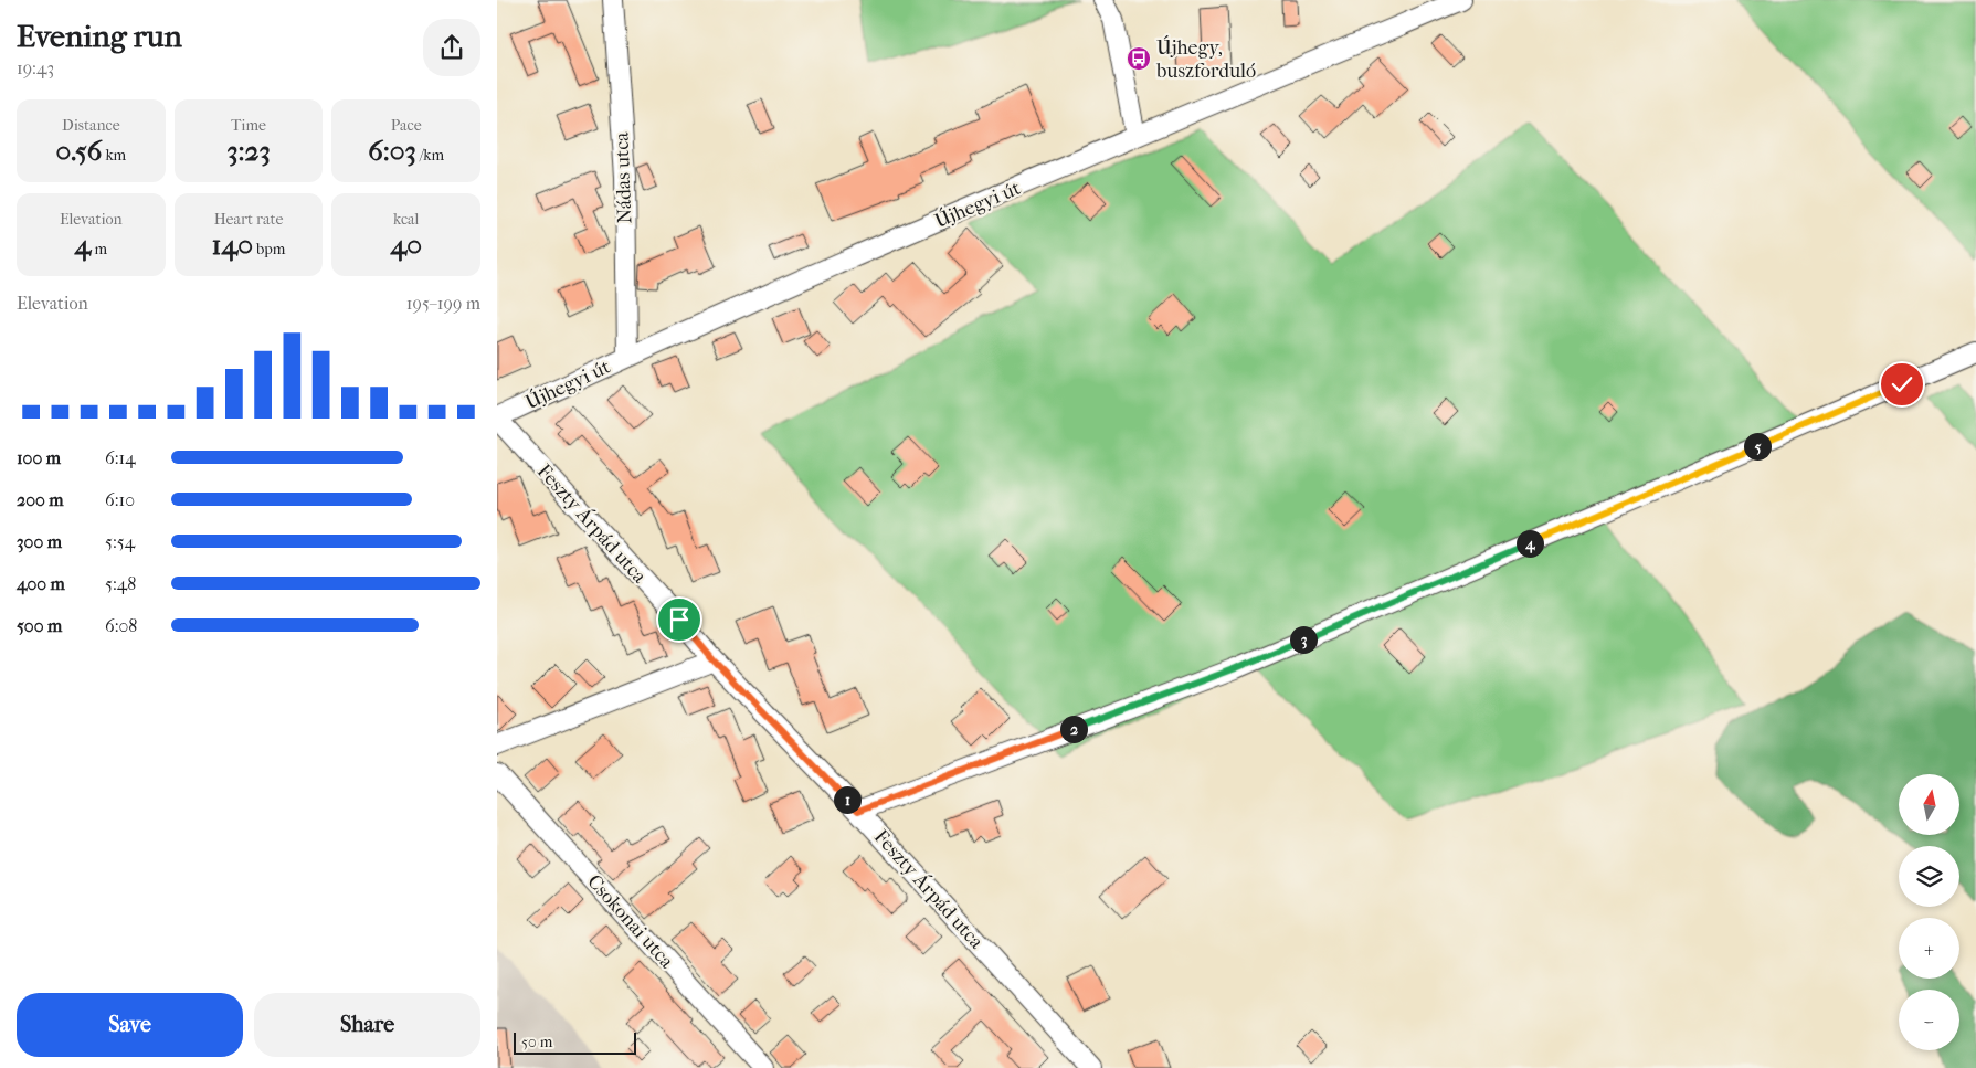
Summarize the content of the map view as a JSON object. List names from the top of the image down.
{
  "streets": {
    "street": [
      "Nádas utca",
      "Újhegyi út",
      "Feszty Árpád utca",
      "Csokonai utca"
    ]
  },
  "crossings": [
    ["Nádas utca", "Újhegyi út"],
    ["Újhegyi út", "Feszty Árpád utca"]
  ],
  "places": {
    "bus stop": ["Újhegy, buszforduló"]
  },
  "scale_bar": "50 m",
  "north": "top",
  "page": {
    "heading": ["Evening run", "19:43"],
    "stats": [
      ["Distance", "0.56 km"],
      ["Time", "3:23"],
      ["Pace", "6:03 /km"],
      ["Elevation", "4 m"],
      ["Heart rate", "140 bpm"],
      ["kcal", "40"]
    ],
    "chart": ["Elevation", "195–199 m"],
    "pins": [
      "5",
      "4",
      "3",
      "2",
      "1"
    ],
    "list": [
      {
        "name": "100 m",
        "note": "6:14"
      },
      {
        "name": "200 m",
        "note": "6:10"
      },
      {
        "name": "300 m",
        "note": "5:54"
      },
      {
        "name": "400 m",
        "note": "5:48"
      },
      {
        "name": "500 m",
        "note": "6:08"
      }
    ],
    "map_buttons": ["+", "−"],
    "buttons": ["Save", "Share"],
    "scale": "50 m"
  }
}
